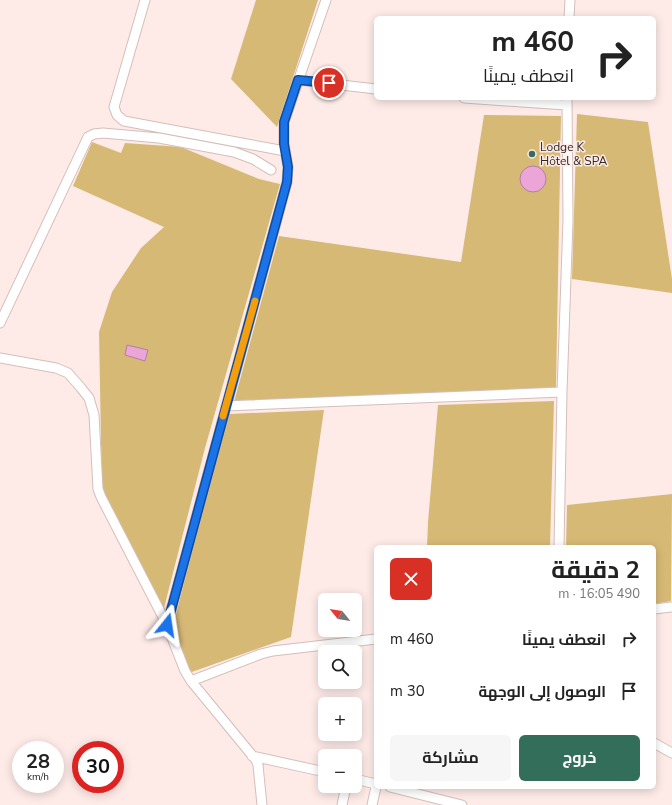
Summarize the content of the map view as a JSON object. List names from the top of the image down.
{
  "places": ["Lodge K Hôtel & SPA"],
  "north": "top left",
  "page": {
    "turn": ["460 m", "انعطف يمينًا"],
    "heading": ["2 دقيقة", "490 m · 16:05"],
    "map_buttons": ["+", "−"],
    "list": [
      {
        "name": "انعطف يمينًا",
        "value": "460 m"
      },
      {
        "name": "الوصول إلى الوجهة",
        "value": "30 m"
      }
    ],
    "buttons": ["خروج", "مشاركة"],
    "speed": "28 km/h",
    "limit": "30"
  }
}
